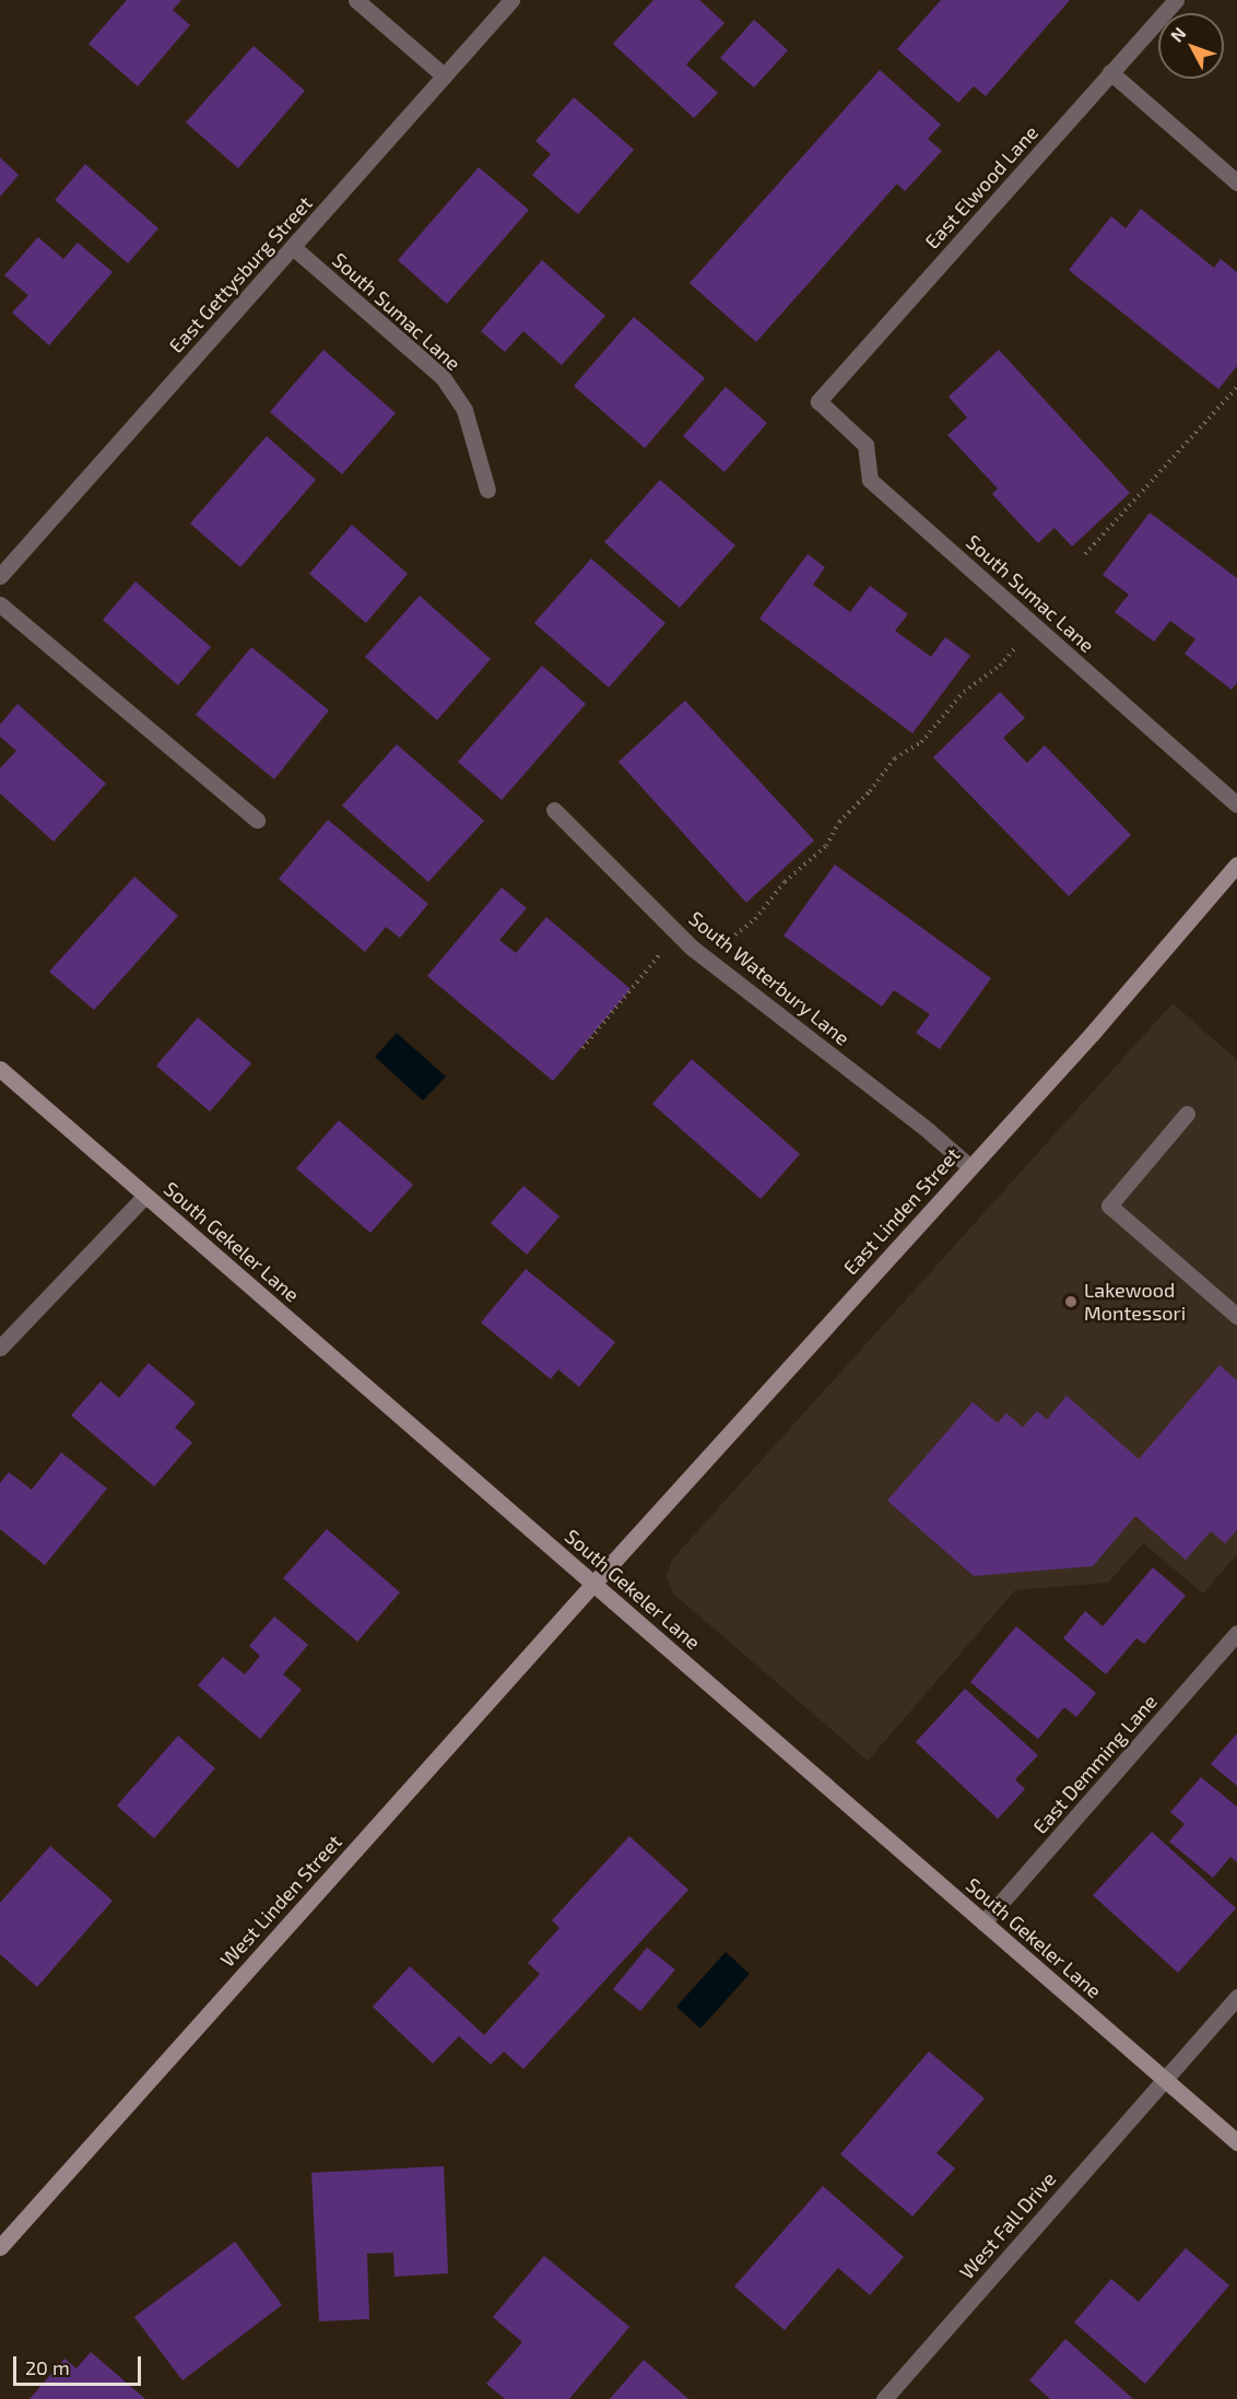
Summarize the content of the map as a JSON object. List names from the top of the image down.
{
  "streets": {
    "street": [
      "East Elwood Lane",
      "East Gettysburg Street",
      "South Sumac Lane",
      "South Waterbury Lane",
      "East Linden Street",
      "South Gekeler Lane",
      "East Demming Lane",
      "West Linden Street",
      "West Fall Drive"
    ]
  },
  "crossings": [
    ["East Elwood Lane", "South Sumac Lane"],
    ["East Gettysburg Street", "South Sumac Lane"],
    ["South Waterbury Lane", "East Linden Street"],
    ["East Linden Street", "South Gekeler Lane"],
    ["East Linden Street", "West Linden Street"],
    ["South Gekeler Lane", "East Demming Lane"],
    ["South Gekeler Lane", "West Linden Street"],
    ["South Gekeler Lane", "West Fall Drive"]
  ],
  "places": ["Lakewood Montessori"],
  "scale_bar": "20 m",
  "north": "top left"
}
